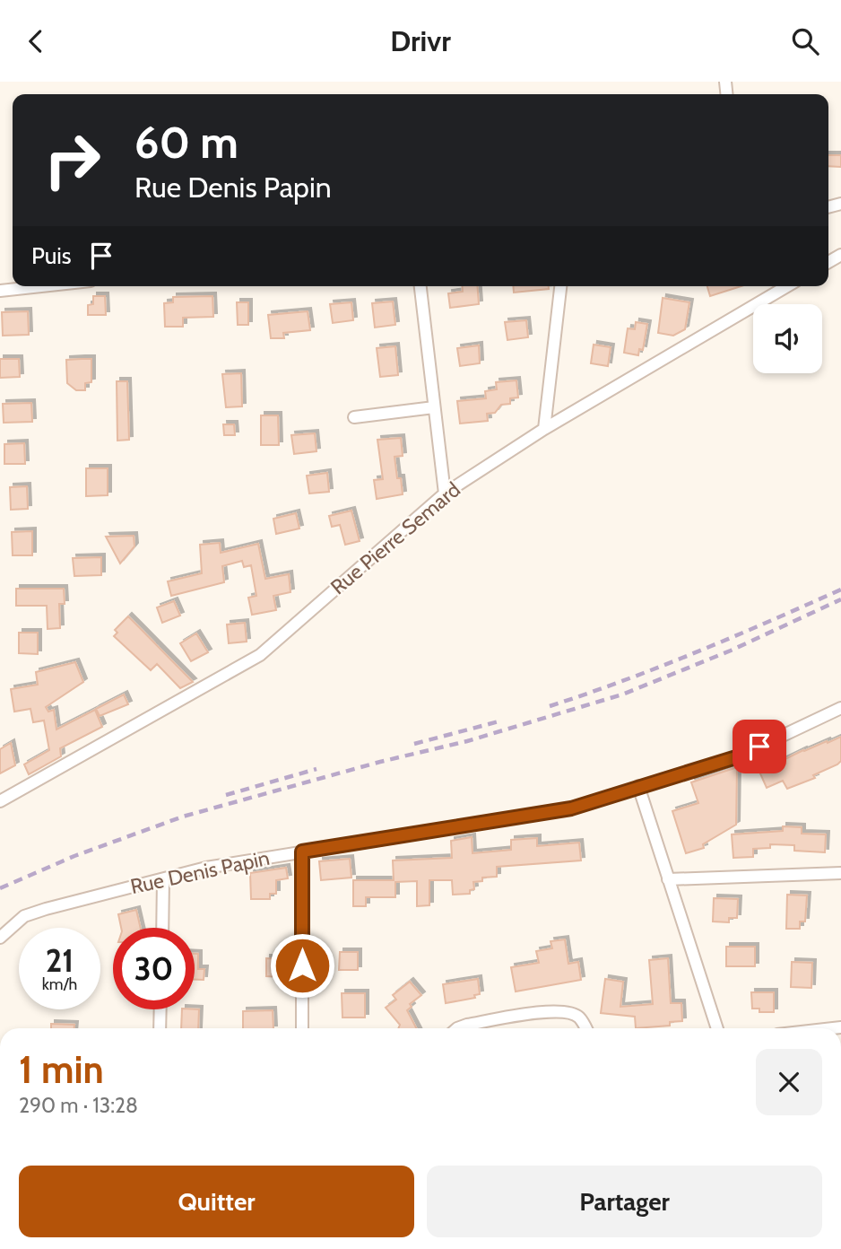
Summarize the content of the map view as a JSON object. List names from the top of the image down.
{
  "streets": {
    "street": ["Rue Pierre Semard", "Rue Denis Papin"]
  },
  "page": {
    "header": "Drivr",
    "turn": ["60 m", "Rue Denis Papin"],
    "then": "Puis",
    "speed": "21 km/h",
    "limit": "30",
    "heading": ["1 min", "290 m · 13:28"],
    "buttons": ["Quitter", "Partager"]
  }
}
